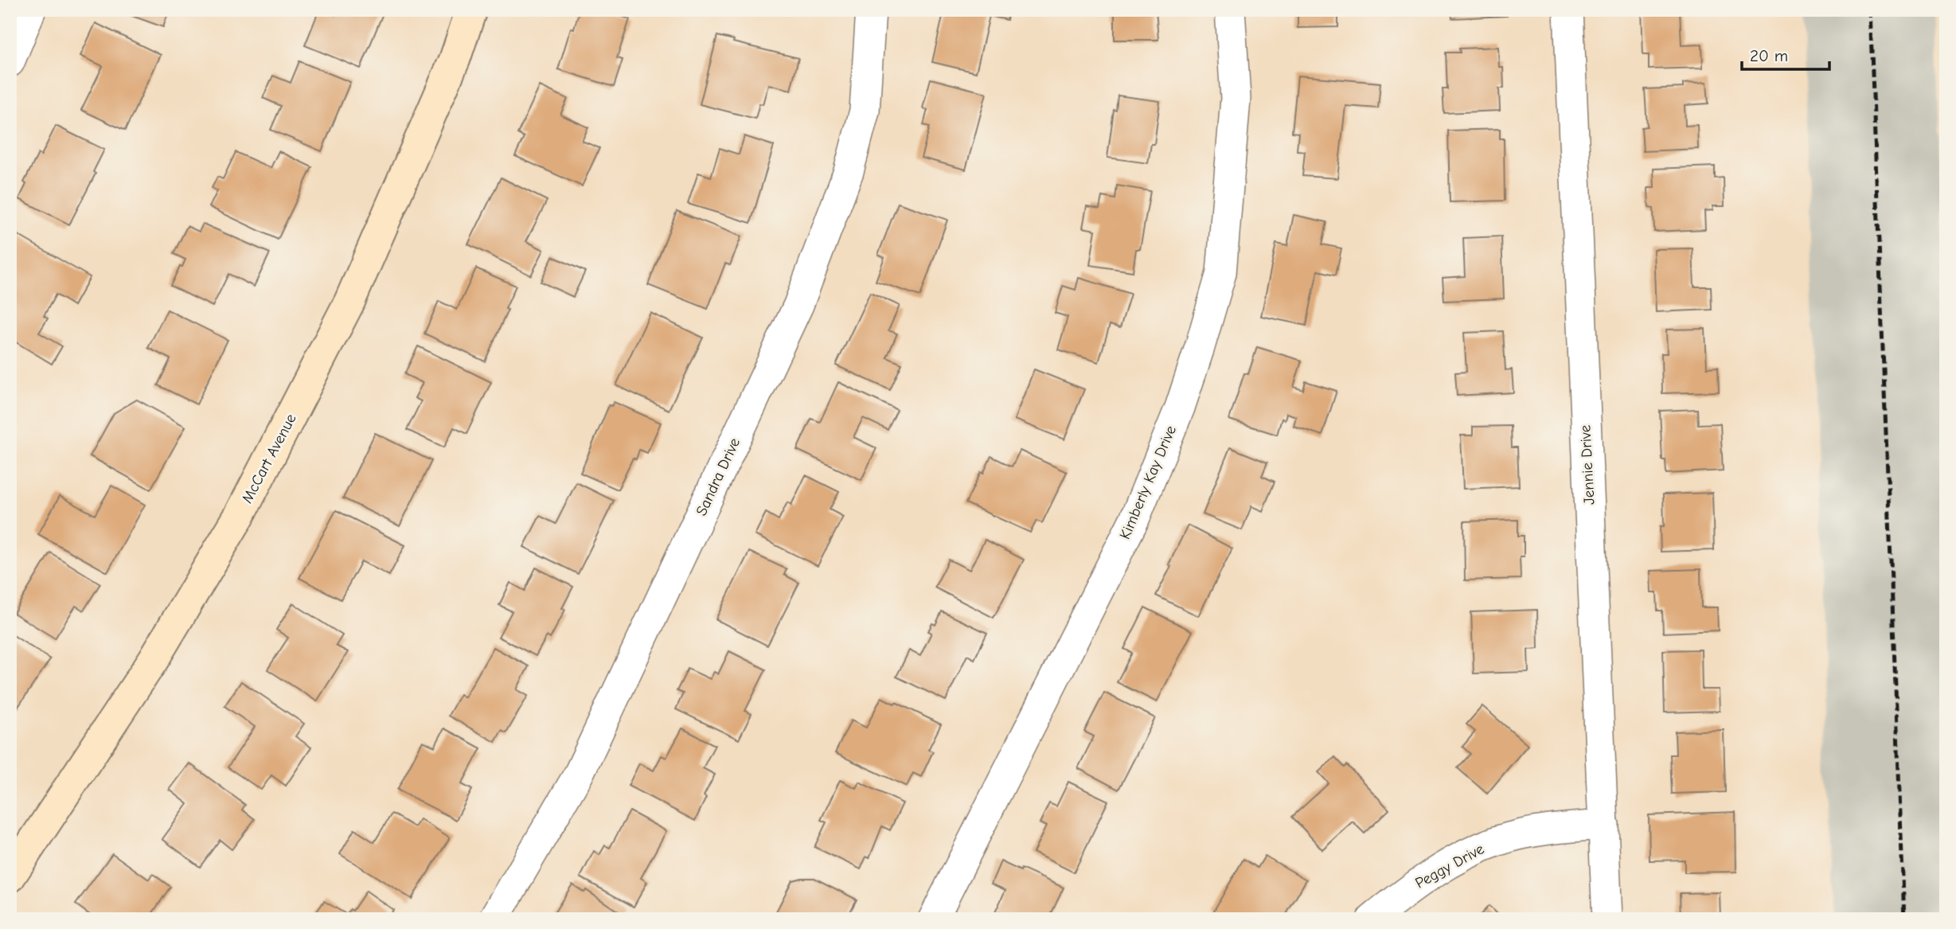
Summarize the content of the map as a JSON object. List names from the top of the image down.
{
  "streets": {
    "main road": ["McCart Avenue"],
    "street": [
      "Jennie Drive",
      "Sandra Drive",
      "Kimberly Kay Drive",
      "Peggy Drive"
    ]
  },
  "crossings": [
    ["Jennie Drive", "Peggy Drive"]
  ],
  "scale_bar": "20 m"
}
